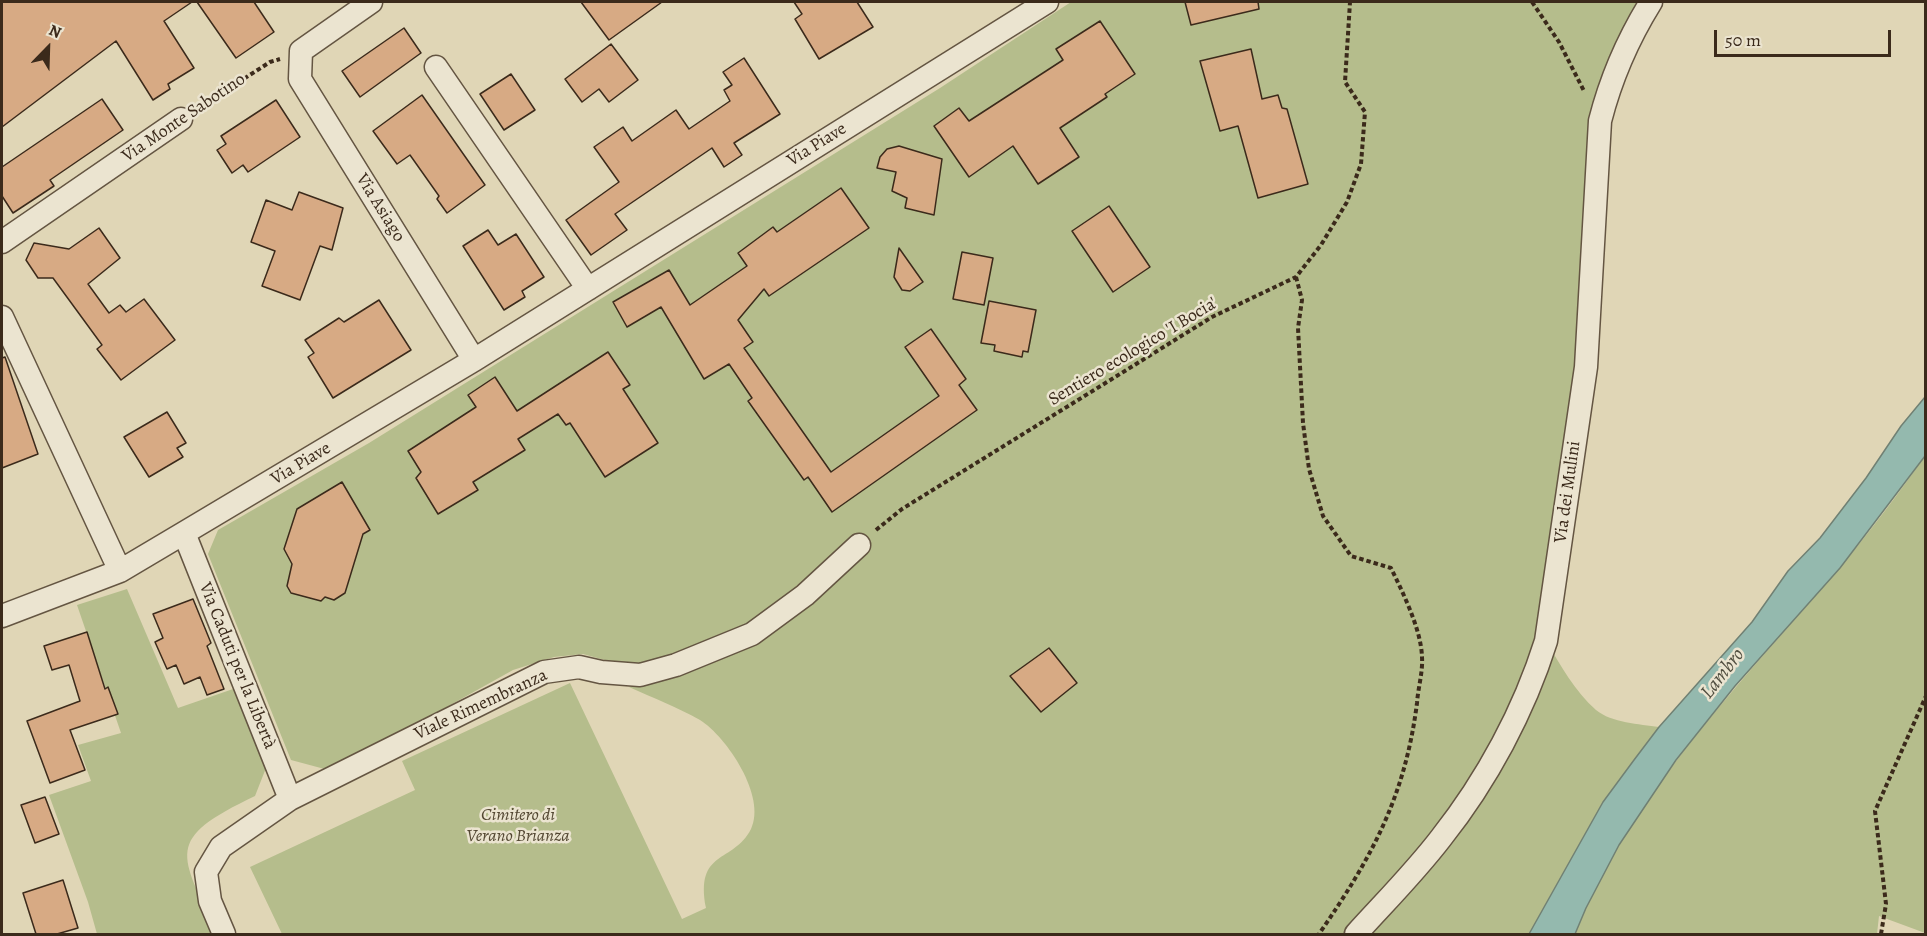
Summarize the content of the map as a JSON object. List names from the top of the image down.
{
  "streets": {
    "street": [
      "Via Monte Sabotino",
      "Via Piave",
      "Via Asiago",
      "Via dei Mulini",
      "Via Caduti per la Libertà",
      "Viale Rimembranza"
    ],
    "path": ["Sentiero ecologico 'I Bocia'"]
  },
  "crossings": [
    ["Via Monte Sabotino", "Via Asiago"],
    ["Via Piave", "Via Asiago"],
    ["Via Piave", "Via Caduti per la Libertà"],
    ["Sentiero ecologico 'I Bocia'", "Viale Rimembranza"],
    ["Via Caduti per la Libertà", "Viale Rimembranza"]
  ],
  "water": ["Lambro"],
  "parks": ["Cimitero di Verano Brianza"],
  "scale_bar": "50 m",
  "north": "top right"
}
